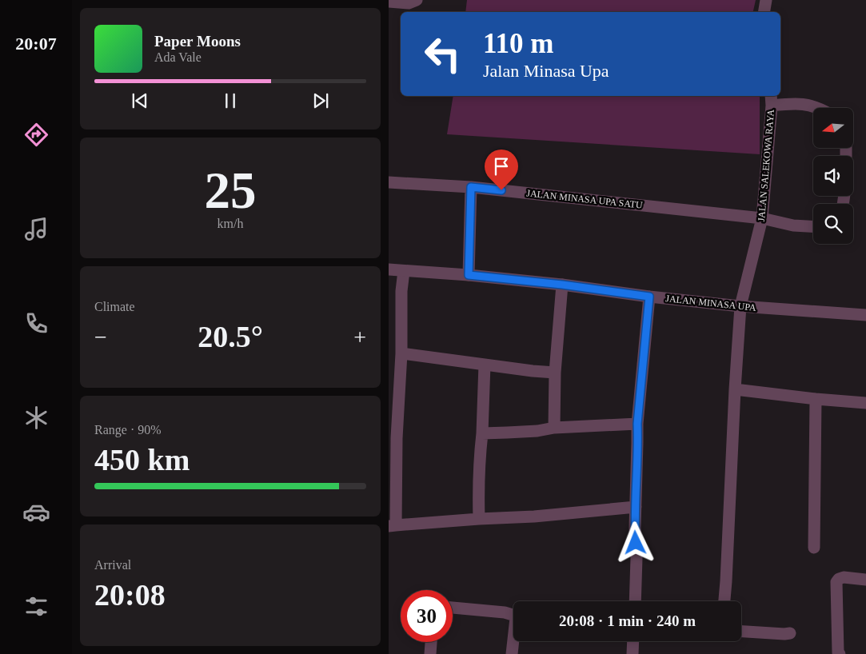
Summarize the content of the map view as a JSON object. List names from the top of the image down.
{
  "streets": {
    "street": ["JALAN SALEKOWA RAYA", "JALAN MINASA UPA SATU", "JALAN MINASA UPA"]
  },
  "crossings": [
    ["JALAN SALEKOWA RAYA", "JALAN MINASA UPA SATU"],
    ["JALAN SALEKOWA RAYA", "JALAN MINASA UPA"]
  ],
  "north": "left",
  "page": {
    "tabs": "20:07",
    "turn": ["110 m", "Jalan Minasa Upa"],
    "song": ["Paper Moons", "Ada Vale"],
    "tile": [
      ["25", "km/h"],
      "Climate",
      ["Range · 90%", "450 km"],
      ["Arrival", "20:08"]
    ],
    "heat": ["−", "20.5°", "+"],
    "limit": "30",
    "trip": "20:08 · 1 min · 240 m"
  }
}
